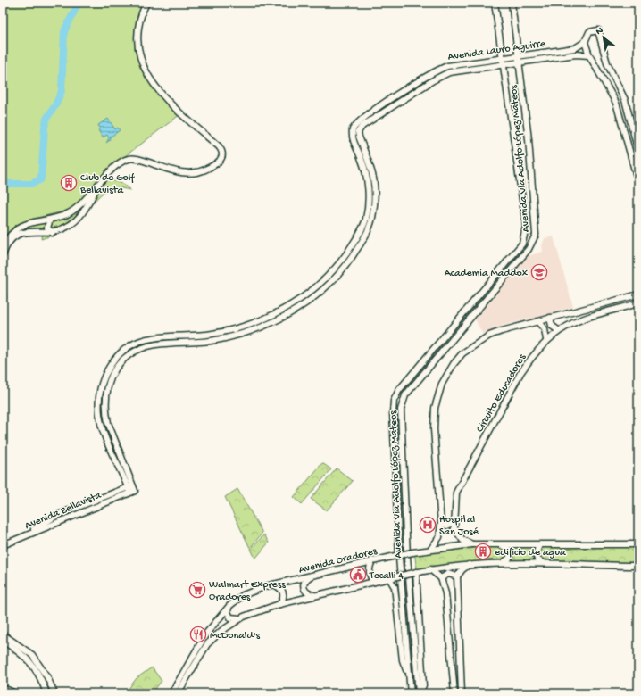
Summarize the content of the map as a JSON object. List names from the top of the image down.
{
  "streets": {
    "main road": [
      "Avenida Lauro Aguirre",
      "Avenida Via Adolfo López Mateos",
      "Circuito Educadores",
      "Avenida Bellavista",
      "Avenida Oradores"
    ]
  },
  "crossings": [
    ["Avenida Lauro Aguirre", "Avenida Via Adolfo López Mateos"],
    ["Avenida Lauro Aguirre", "Avenida Bellavista"]
  ],
  "places": {
    "building": ["Club de Golf Bellavista", "edificio de agua"],
    "school or university": ["Academia Maddox"],
    "hospital": ["Hospital San José"],
    "public building": ["Tecalli 4"],
    "supermarket": ["Walmart Express Oradores"],
    "restaurant": ["McDonald's"]
  },
  "north": "top left"
}
